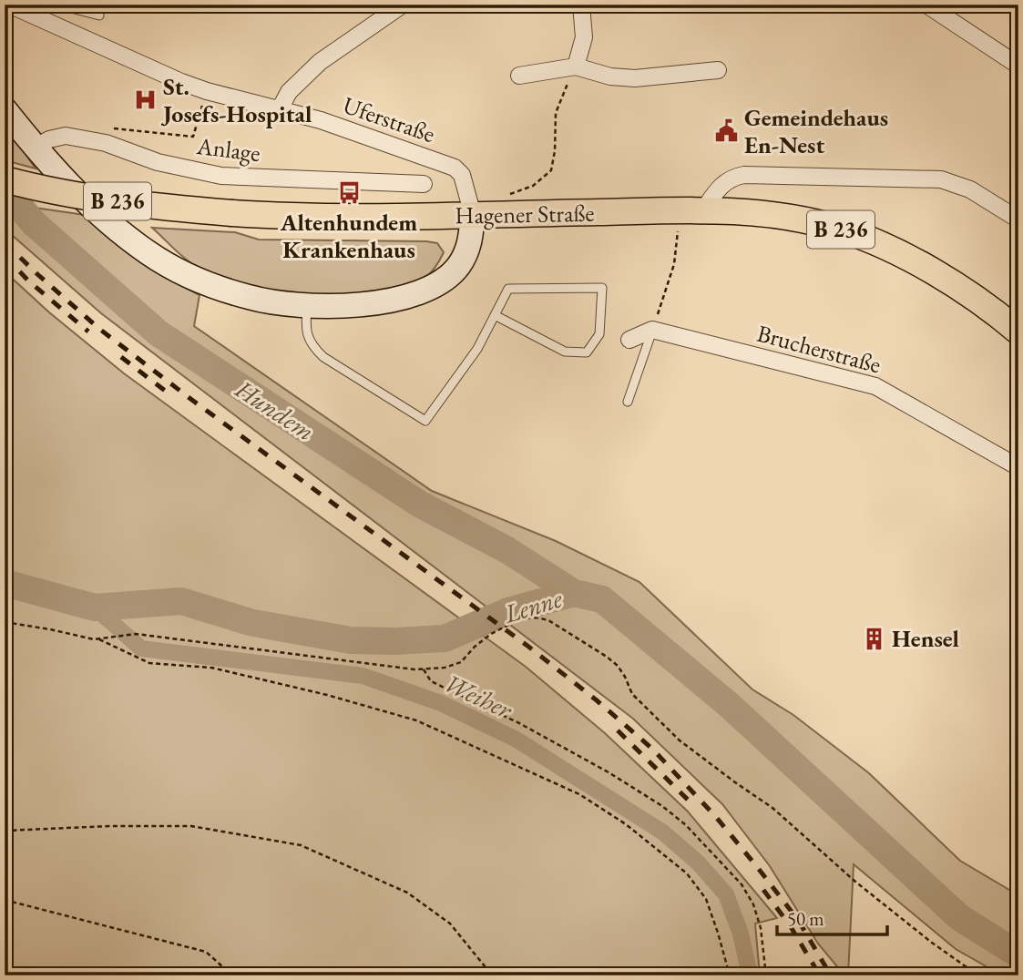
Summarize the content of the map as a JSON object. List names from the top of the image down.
{
  "streets": {
    "main road": ["B 236", "Hagener Straße"],
    "street": ["Uferstraße", "Anlage", "Brucherstraße"]
  },
  "crossings": [
    ["Uferstraße", "Hagener Straße"]
  ],
  "water": ["Hundem", "Lenne", "Weiher"],
  "places": {
    "hospital": ["St. Josefs-Hospital"],
    "public building": ["Gemeindehaus En-Nest"],
    "bus stop": ["Altenhundem Krankenhaus"],
    "building": ["Hensel"]
  },
  "scale_bar": "50 m"
}
